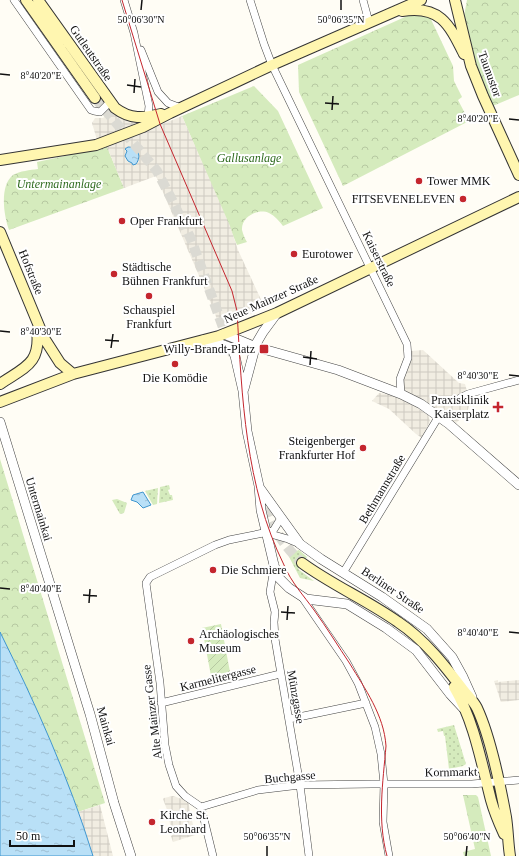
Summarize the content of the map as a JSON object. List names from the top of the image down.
{
  "streets": {
    "main road": [
      "Gutleutstraße",
      "Taunustor",
      "Hofstraße",
      "Neue Mainzer Straße",
      "Berliner Straße"
    ],
    "street": [
      "Kaiserstraße",
      "Bethmannstraße",
      "Untermainkai",
      "Karmelitergasse",
      "Münzgasse",
      "Alte Mainzer Gasse",
      "Mainkai",
      "Kornmarkt",
      "Buchgasse"
    ]
  },
  "crossings": [
    ["Kaiserstraße", "Neue Mainzer Straße"],
    ["Hofstraße", "Neue Mainzer Straße"],
    ["Bethmannstraße", "Berliner Straße"],
    ["Untermainkai", "Mainkai"],
    ["Berliner Straße", "Münzgasse"],
    ["Berliner Straße", "Alte Mainzer Gasse"],
    ["Berliner Straße", "Kornmarkt"],
    ["Karmelitergasse", "Münzgasse"],
    ["Karmelitergasse", "Alte Mainzer Gasse"],
    ["Münzgasse", "Buchgasse"],
    ["Alte Mainzer Gasse", "Buchgasse"],
    ["Kornmarkt", "Buchgasse"]
  ],
  "parks": ["Gallusanlage", "Untermainanlage"],
  "places": {
    "other": [
      "Tower MMK",
      "FITSEVENELEVEN",
      "Oper Frankfurt",
      "Eurotower",
      "Städtische Bühnen Frankfurt",
      "Schauspiel Frankfurt",
      "Die Komödie",
      "Steigenberger Frankfurter Hof",
      "Die Schmiere",
      "Archäologisches Museum",
      "Kirche St. Leonhard"
    ],
    "transit": ["Willy-Brandt-Platz"],
    "health": ["Praxisklinik Kaiserplatz"]
  },
  "scale_bar": "50 m",
  "coordinates": [
    "50°06'30\"N",
    "50°06'35\"N",
    "8°40'20\"E",
    "8°40'30\"E",
    "8°40'40\"E",
    "50°06'40\"N"
  ]
}
